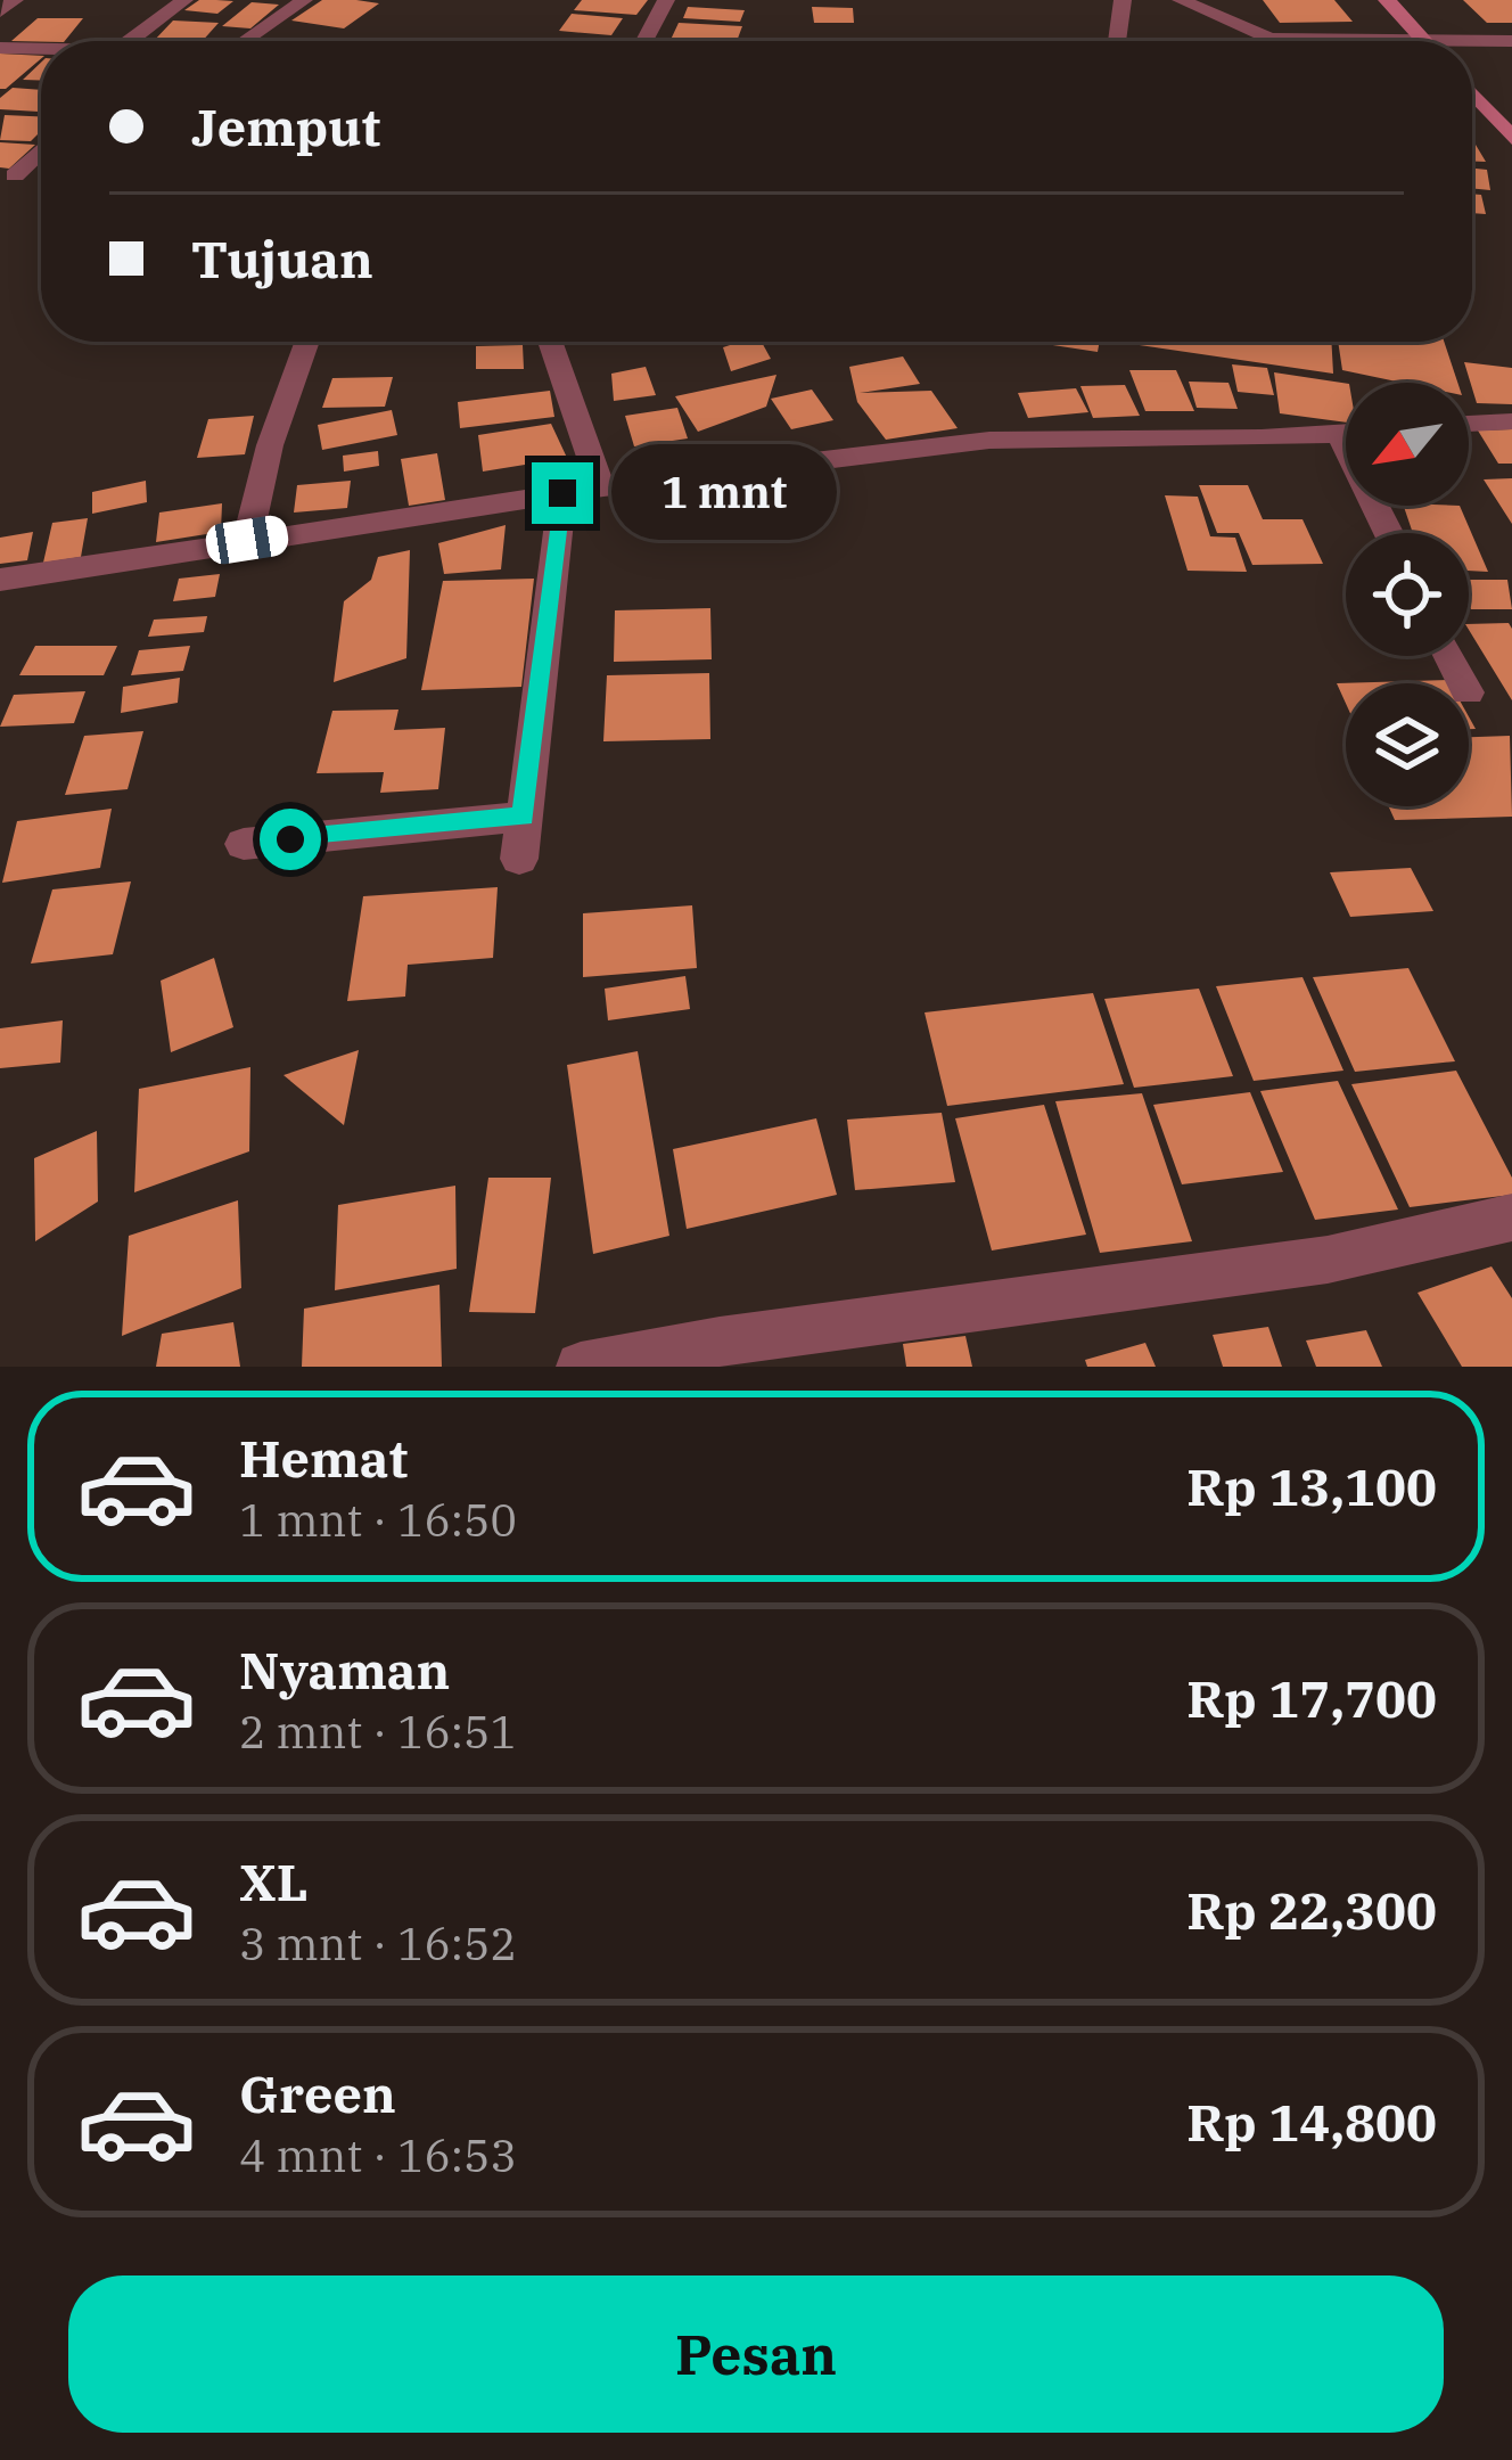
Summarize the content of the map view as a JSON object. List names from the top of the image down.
{
  "north": "bottom left",
  "page": {
    "banner": ["Jemput", "Tujuan"],
    "bubble": "1 mnt",
    "list": [
      {
        "name": "Hemat",
        "note": "1 mnt · 16:50",
        "value": "Rp 13,100"
      },
      {
        "name": "Nyaman",
        "note": "2 mnt · 16:51",
        "value": "Rp 17,700"
      },
      {
        "name": "XL",
        "note": "3 mnt · 16:52",
        "value": "Rp 22,300"
      },
      {
        "name": "Green",
        "note": "4 mnt · 16:53",
        "value": "Rp 14,800"
      }
    ],
    "buttons": "Pesan"
  }
}
